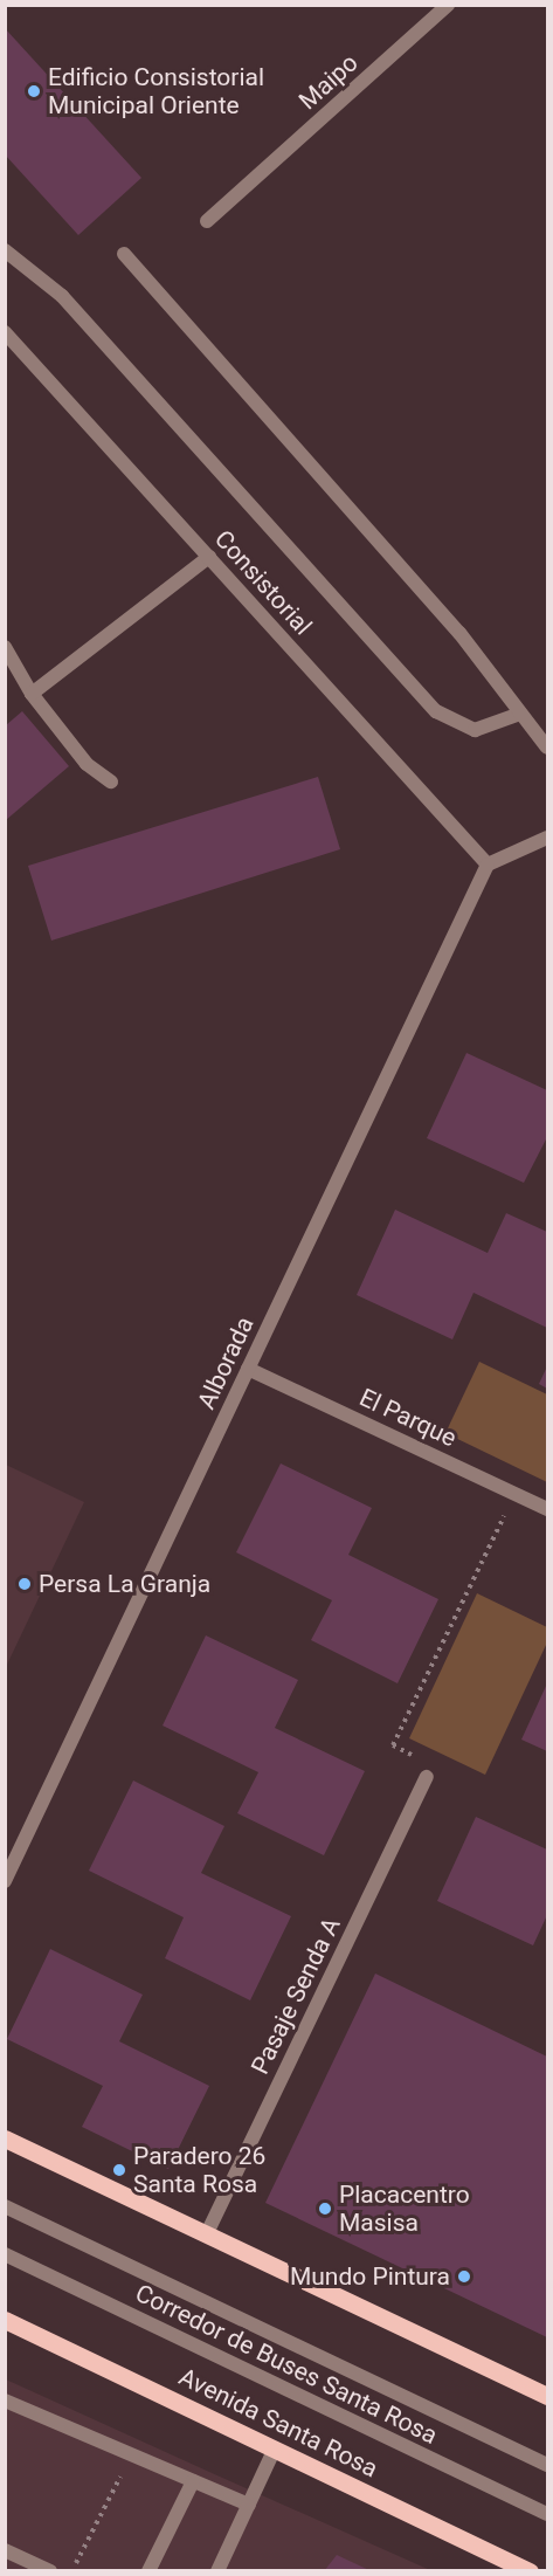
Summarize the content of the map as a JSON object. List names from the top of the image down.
{
  "streets": {
    "main road": ["Avenida Santa Rosa"],
    "street": [
      "Maipo",
      "Consistorial",
      "Alborada",
      "El Parque",
      "Pasaje Senda A",
      "Corredor de Buses Santa Rosa"
    ]
  },
  "crossings": [
    ["Consistorial", "Alborada"],
    ["Alborada", "El Parque"]
  ],
  "places": [
    "Edificio Consistorial Municipal Oriente",
    "Persa La Granja",
    "Paradero 26 Santa Rosa",
    "Placacentro Masisa",
    "Mundo Pintura"
  ]
}
